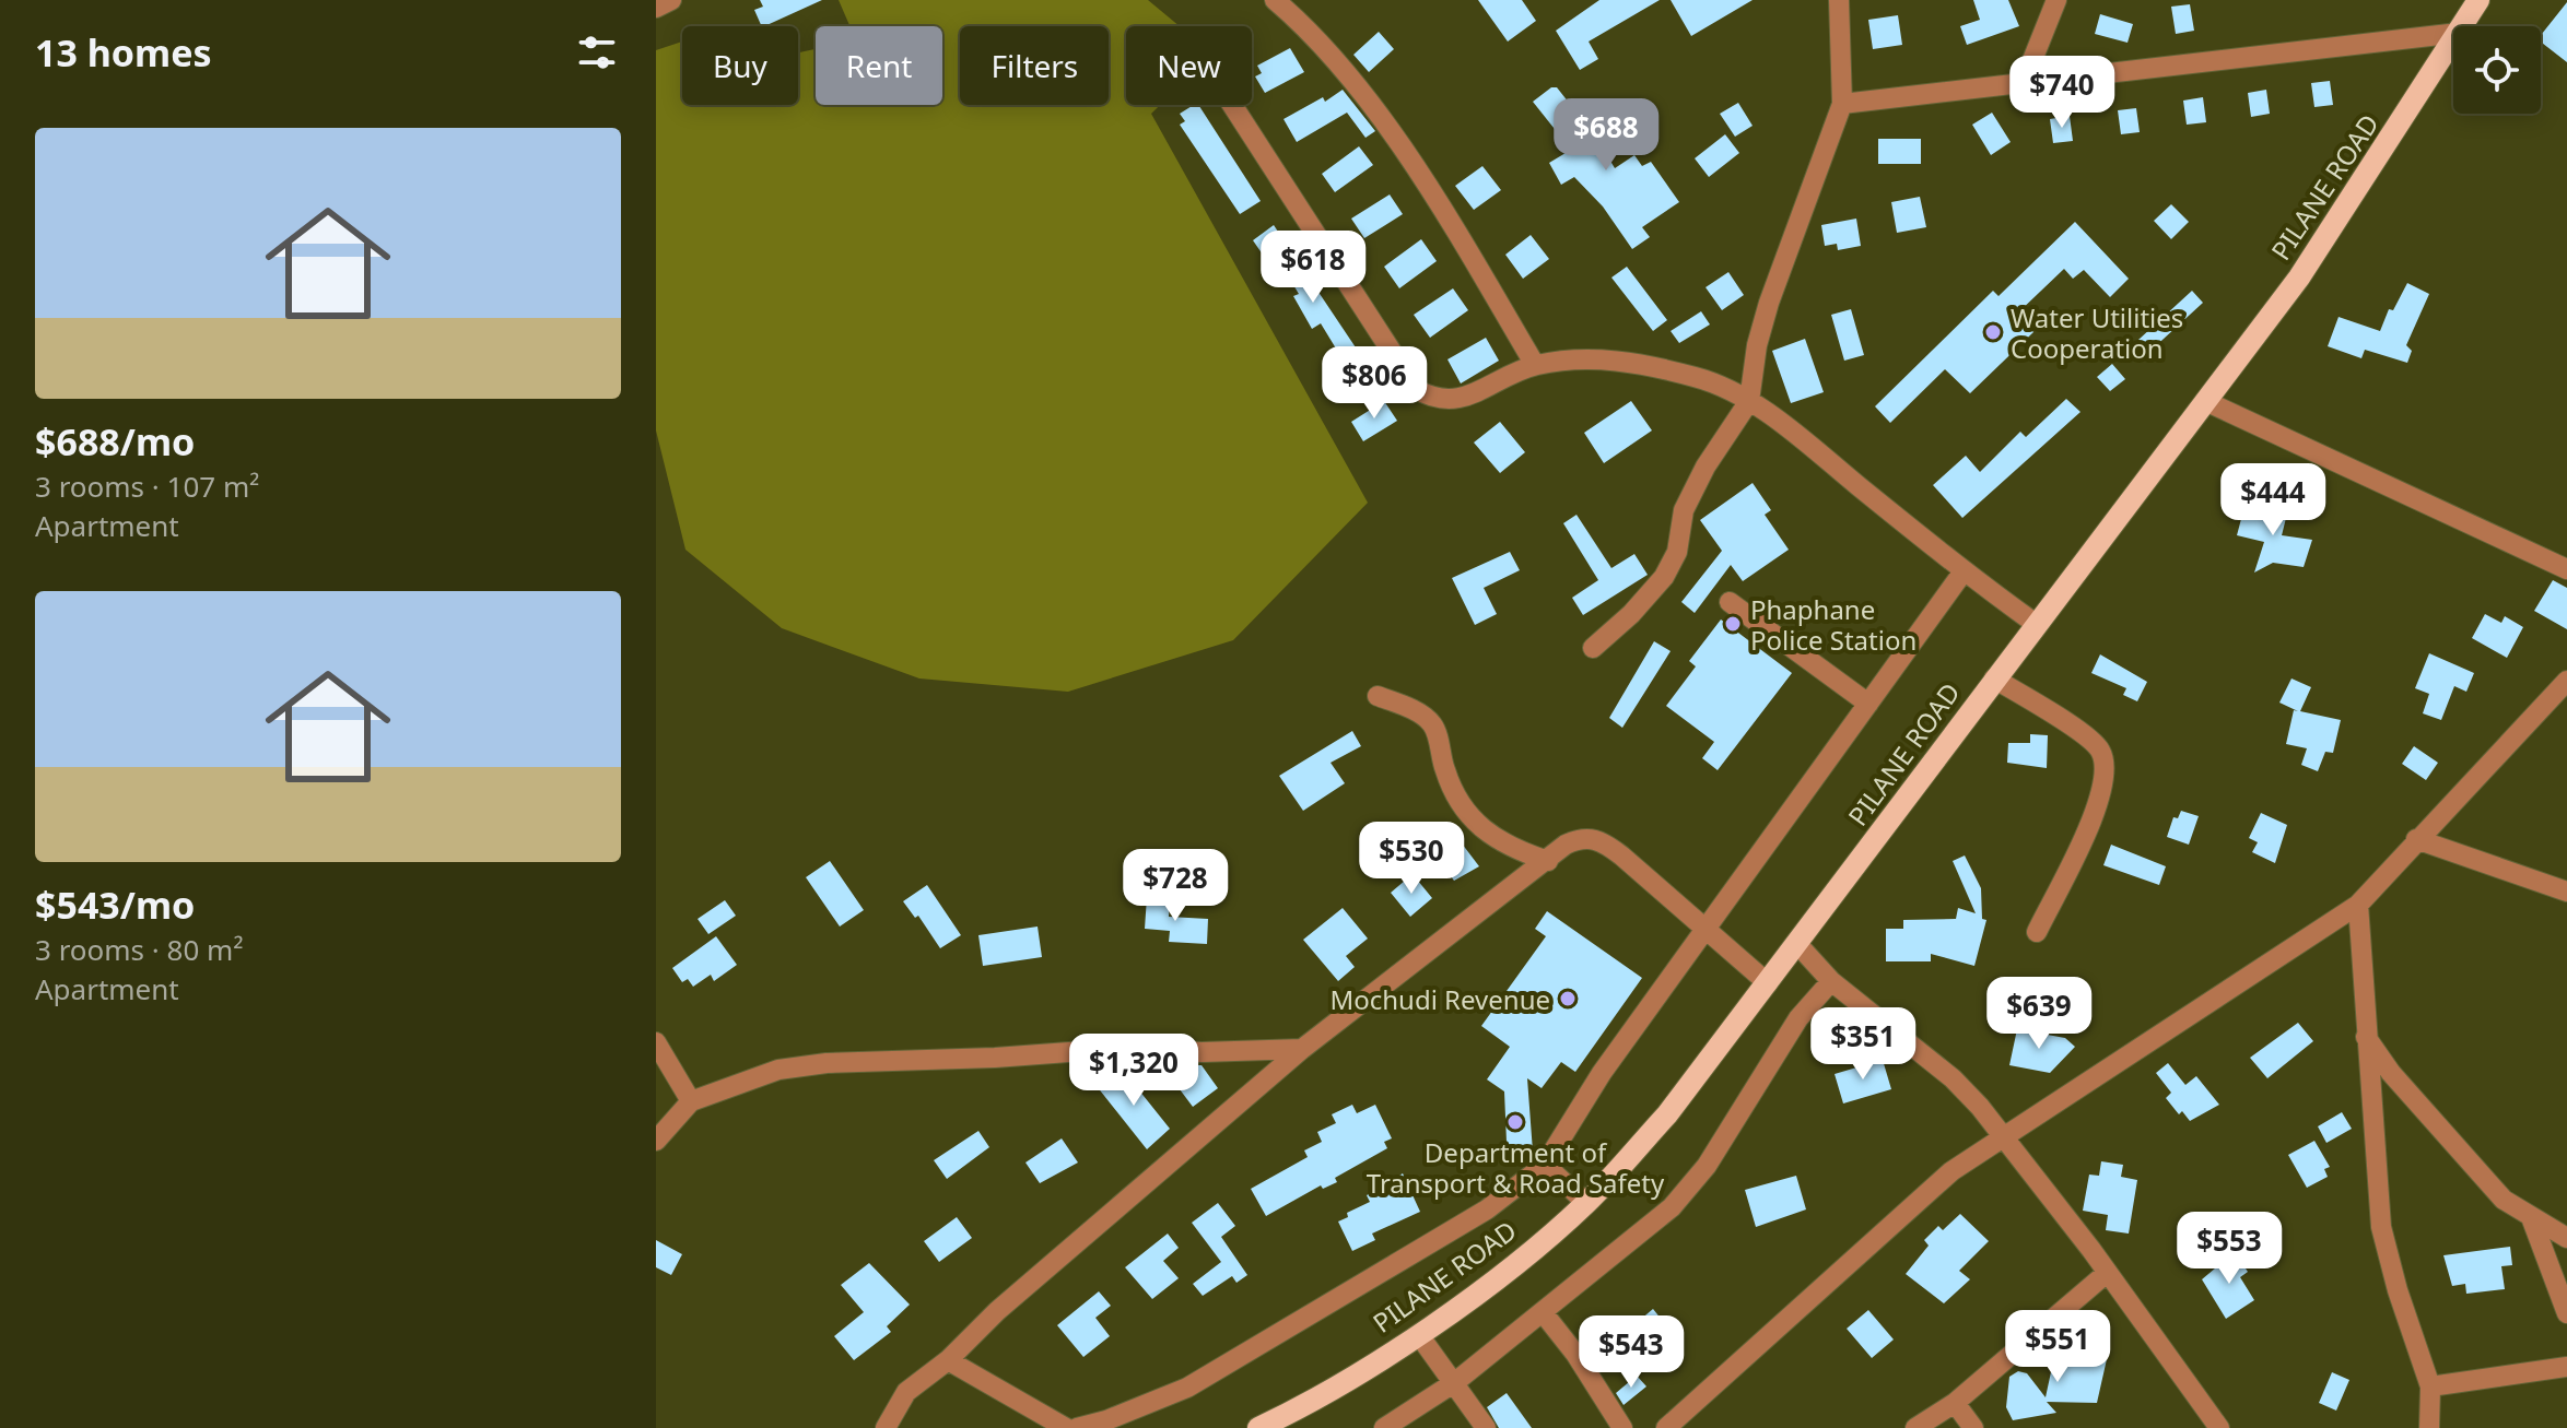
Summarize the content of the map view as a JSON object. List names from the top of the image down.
{
  "streets": {
    "main road": ["PILANE ROAD"]
  },
  "places": [
    "Water Utilities Cooperation",
    "Phaphane Police Station",
    "Mochudi Revenue",
    "Department of Transport & Road Safety"
  ],
  "page": {
    "heading": "13 homes",
    "chip": [
      "Buy",
      "Rent",
      "Filters",
      "New"
    ],
    "price": [
      "$740",
      "$688",
      "$618",
      "$806",
      "$444",
      "$530",
      "$728",
      "$639",
      "$351",
      "$1,320",
      "$553",
      "$551",
      "$543"
    ],
    "list": [
      {
        "name": "$688/mo",
        "note": "3 rooms · 107 m² · Apartment"
      },
      {
        "name": "$543/mo",
        "note": "3 rooms · 80 m² · Apartment"
      }
    ]
  }
}
